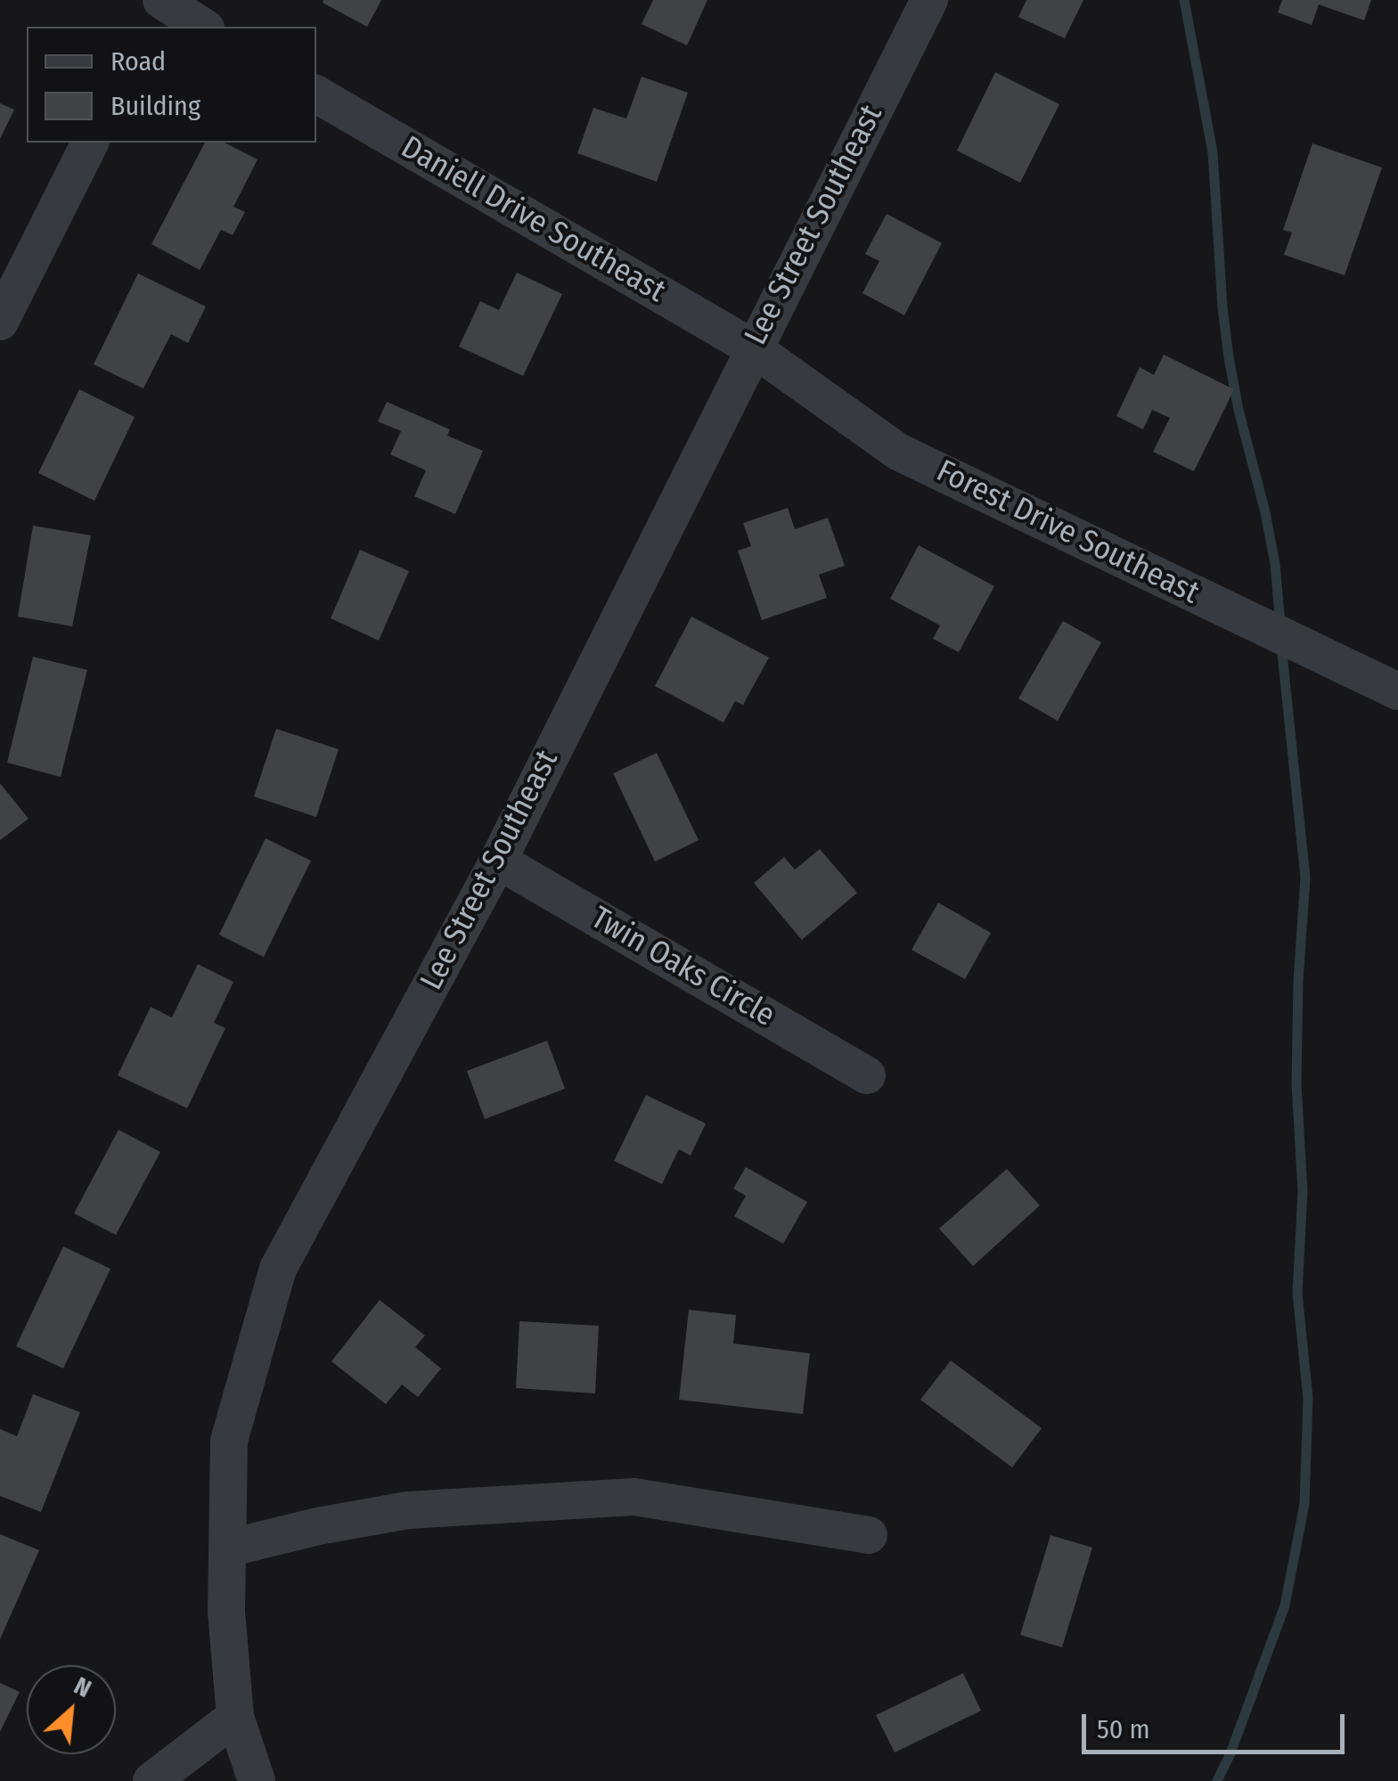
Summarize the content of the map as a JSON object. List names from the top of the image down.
{
  "streets": {
    "street": [
      "Daniell Drive Southeast",
      "Lee Street Southeast",
      "Forest Drive Southeast",
      "Twin Oaks Circle"
    ]
  },
  "crossings": [
    ["Daniell Drive Southeast", "Lee Street Southeast"],
    ["Daniell Drive Southeast", "Forest Drive Southeast"],
    ["Lee Street Southeast", "Forest Drive Southeast"],
    ["Lee Street Southeast", "Twin Oaks Circle"]
  ],
  "legend": ["Road", "Building"],
  "scale_bar": "50 m",
  "north": "top right"
}
